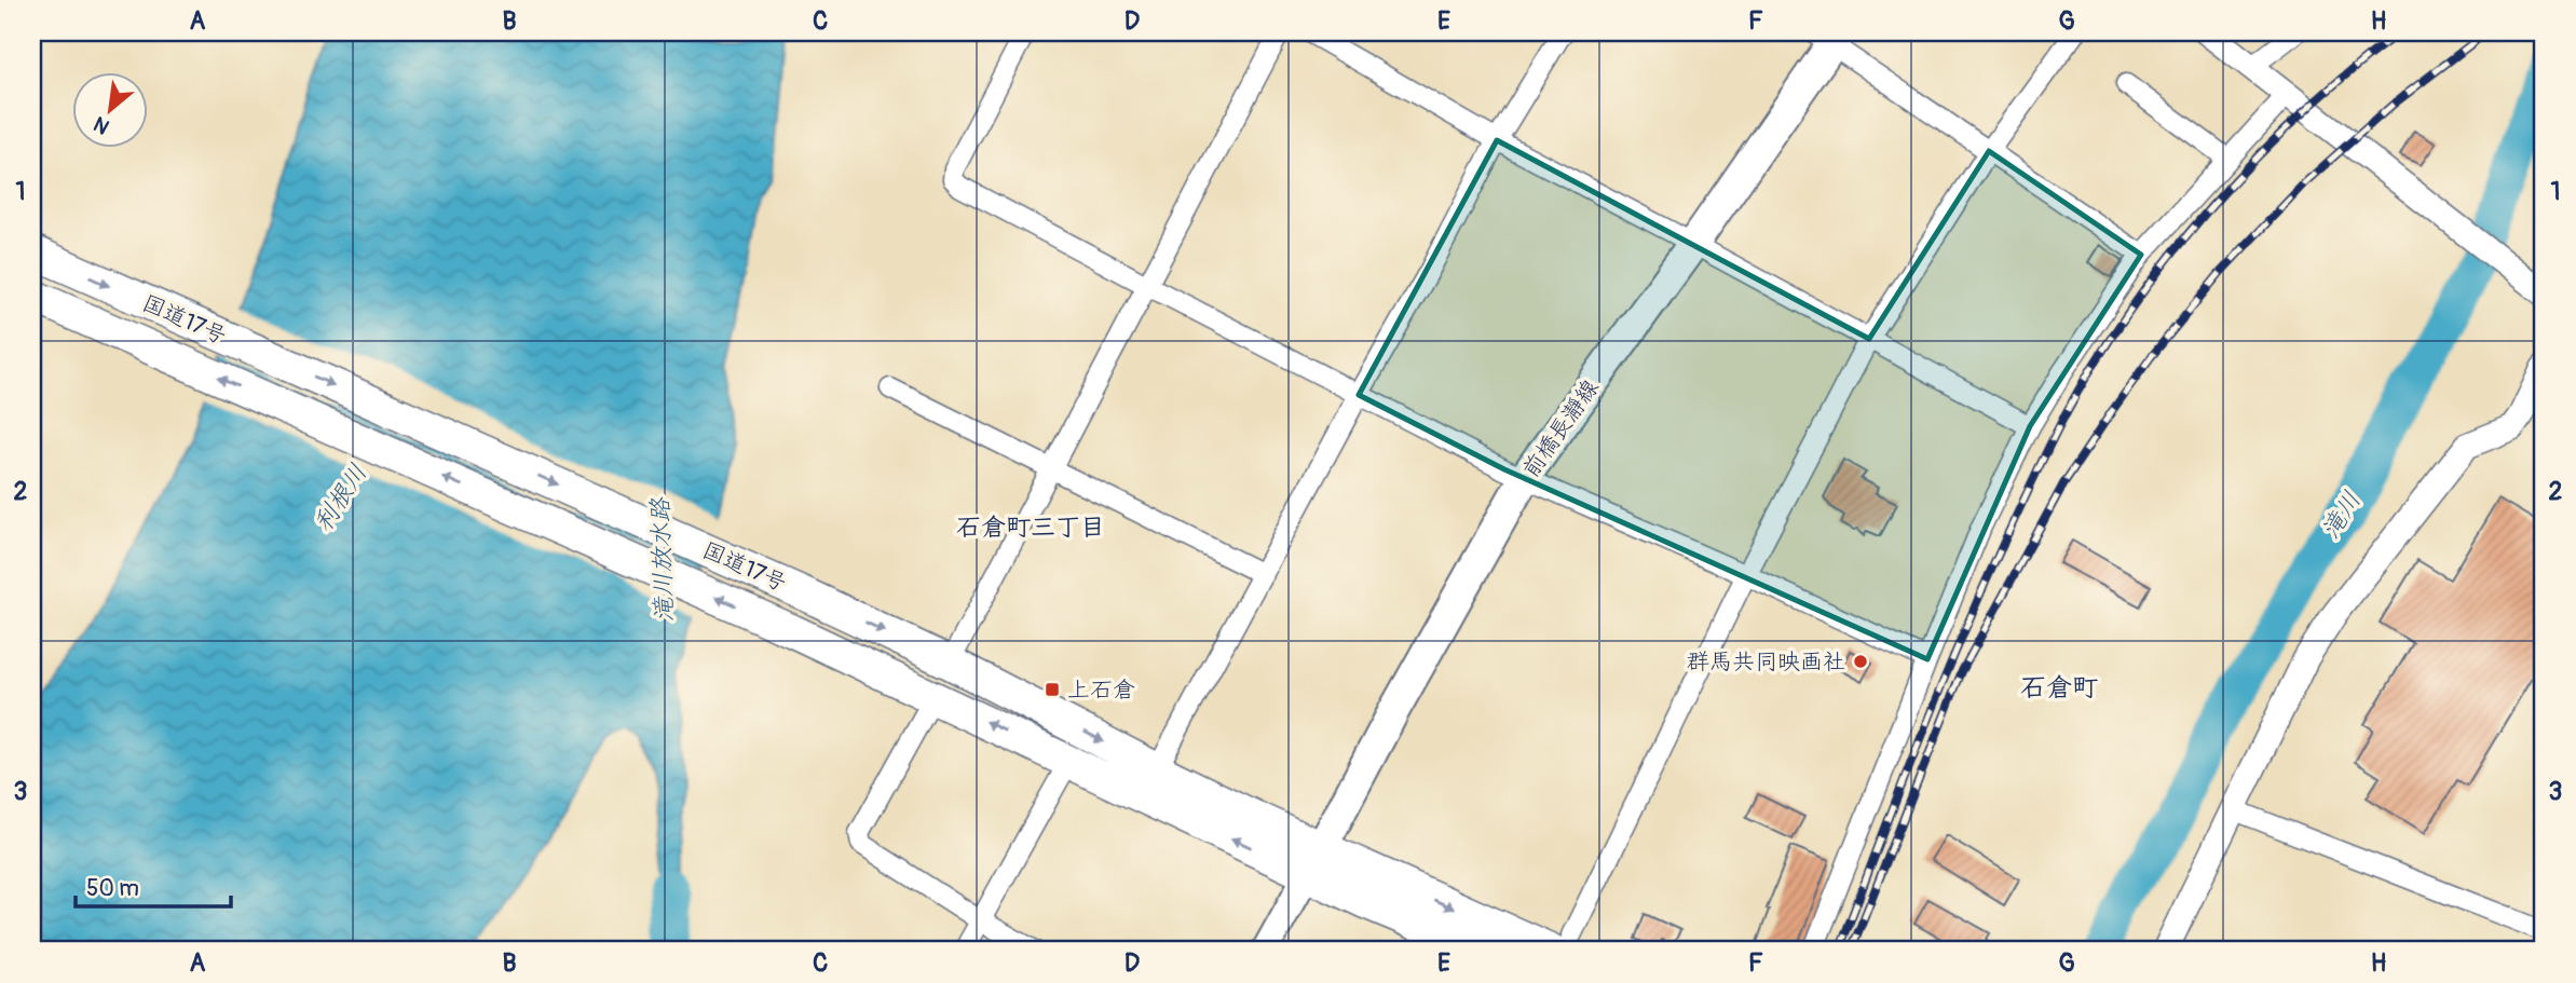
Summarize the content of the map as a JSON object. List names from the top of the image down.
{
  "streets": {
    "highway": ["国道17号"],
    "main road": ["前橋長瀞線"]
  },
  "crossings": [
    ["国道17号", "前橋長瀞線"]
  ],
  "districts": ["石倉町三丁目", "石倉町"],
  "water": ["利根川", "滝川", "滝川放水路"],
  "places": {
    "other": ["群馬共同映画社"],
    "transit": ["上石倉"]
  },
  "scale_bar": "50 m",
  "north": "bottom left",
  "grid": {
    "columns": [
      "A",
      "B",
      "C",
      "D",
      "E",
      "F",
      "G",
      "H"
    ],
    "rows": ["1", "2", "3"]
  }
}
